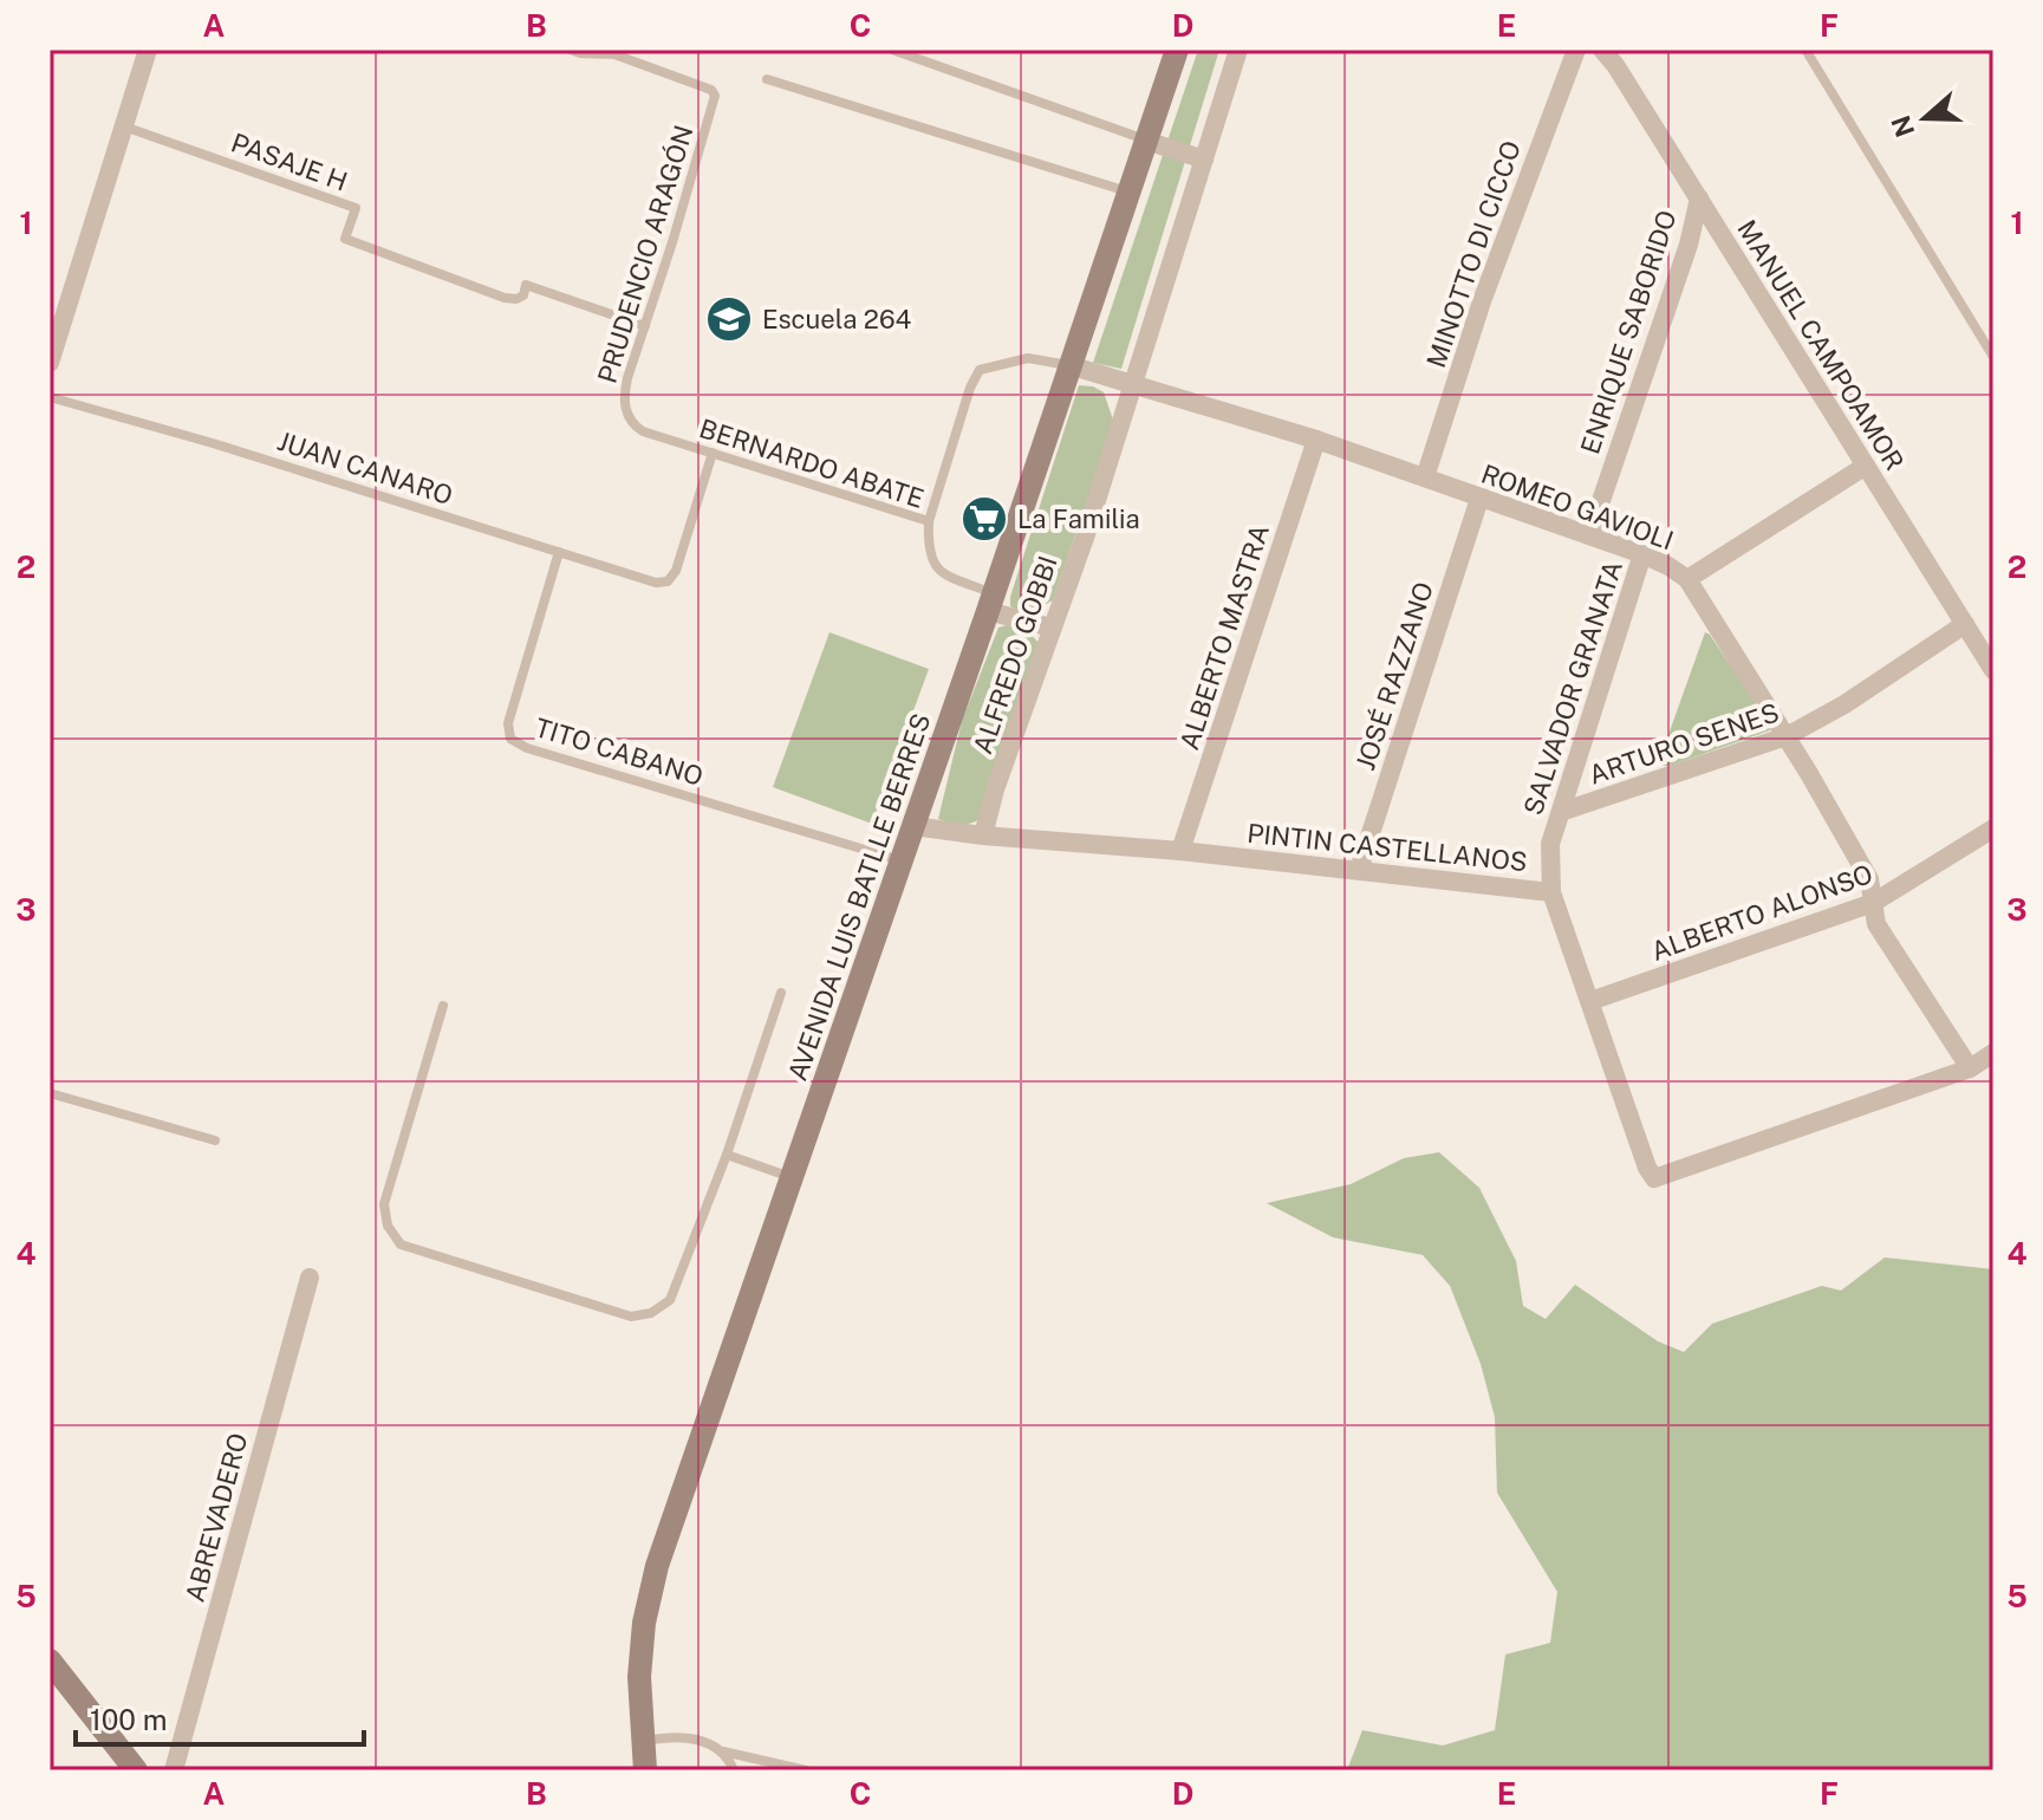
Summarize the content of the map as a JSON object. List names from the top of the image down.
{
  "streets": {
    "main road": ["AVENIDA LUIS BATLLE BERRES"],
    "street": [
      "MINOTTO DI CICCO",
      "ENRIQUE SABORIDO",
      "MANUEL CAMPOAMOR",
      "ROMEO GAVIOLI",
      "ALBERTO MASTRA",
      "ALFREDO GOBBI",
      "JOSÉ RAZZANO",
      "SALVADOR GRANATA",
      "ARTURO SENES",
      "PINTIN CASTELLANOS",
      "ALBERTO ALONSO",
      "ABREVADERO"
    ],
    "lane": [
      "PASAJE H",
      "PRUDENCIO ARAGÓN",
      "BERNARDO ABATE",
      "JUAN CANARO",
      "TITO CABANO"
    ]
  },
  "crossings": [
    ["PASAJE H", "PRUDENCIO ARAGÓN"],
    ["PRUDENCIO ARAGÓN", "BERNARDO ABATE"],
    ["MINOTTO DI CICCO", "ROMEO GAVIOLI"],
    ["ENRIQUE SABORIDO", "MANUEL CAMPOAMOR"],
    ["ENRIQUE SABORIDO", "ROMEO GAVIOLI"],
    ["MANUEL CAMPOAMOR", "ARTURO SENES"],
    ["BERNARDO ABATE", "JUAN CANARO"],
    ["BERNARDO ABATE", "AVENIDA LUIS BATLLE BERRES"],
    ["JUAN CANARO", "TITO CABANO"],
    ["ROMEO GAVIOLI", "ALBERTO MASTRA"],
    ["ROMEO GAVIOLI", "ALFREDO GOBBI"],
    ["ROMEO GAVIOLI", "JOSÉ RAZZANO"],
    ["ROMEO GAVIOLI", "SALVADOR GRANATA"],
    ["ROMEO GAVIOLI", "ARTURO SENES"],
    ["ROMEO GAVIOLI", "PINTIN CASTELLANOS"],
    ["ROMEO GAVIOLI", "AVENIDA LUIS BATLLE BERRES"],
    ["ROMEO GAVIOLI", "ALBERTO ALONSO"],
    ["ALBERTO MASTRA", "PINTIN CASTELLANOS"],
    ["ALFREDO GOBBI", "PINTIN CASTELLANOS"],
    ["JOSÉ RAZZANO", "PINTIN CASTELLANOS"],
    ["SALVADOR GRANATA", "ARTURO SENES"],
    ["SALVADOR GRANATA", "PINTIN CASTELLANOS"],
    ["TITO CABANO", "AVENIDA LUIS BATLLE BERRES"],
    ["PINTIN CASTELLANOS", "AVENIDA LUIS BATLLE BERRES"],
    ["PINTIN CASTELLANOS", "ALBERTO ALONSO"]
  ],
  "places": {
    "school or university": ["Escuela 264"],
    "supermarket": ["La Familia"]
  },
  "scale_bar": "100 m",
  "north": "left",
  "grid": {
    "columns": [
      "A",
      "B",
      "C",
      "D",
      "E",
      "F"
    ],
    "rows": [
      "1",
      "2",
      "3",
      "4",
      "5"
    ]
  }
}
